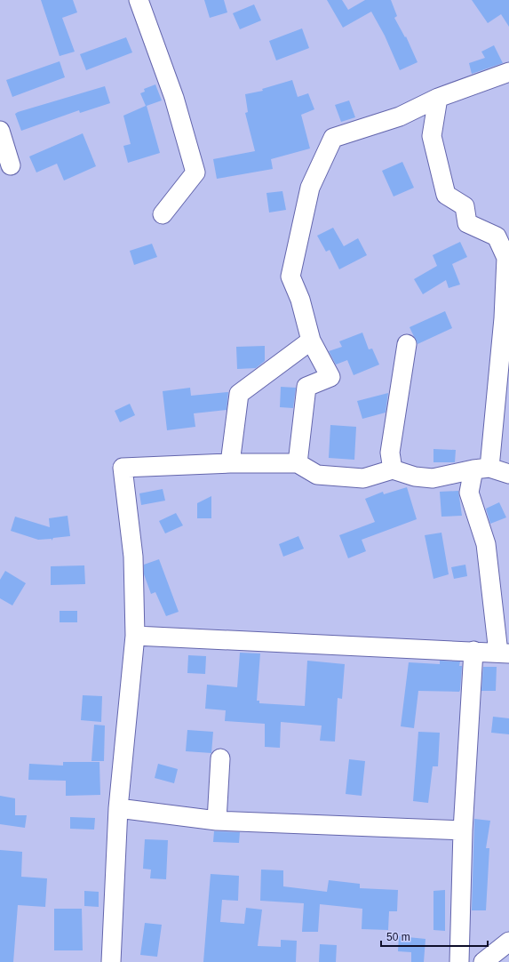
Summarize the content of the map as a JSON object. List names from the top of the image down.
{
  "scale_bar": "50 m"
}
